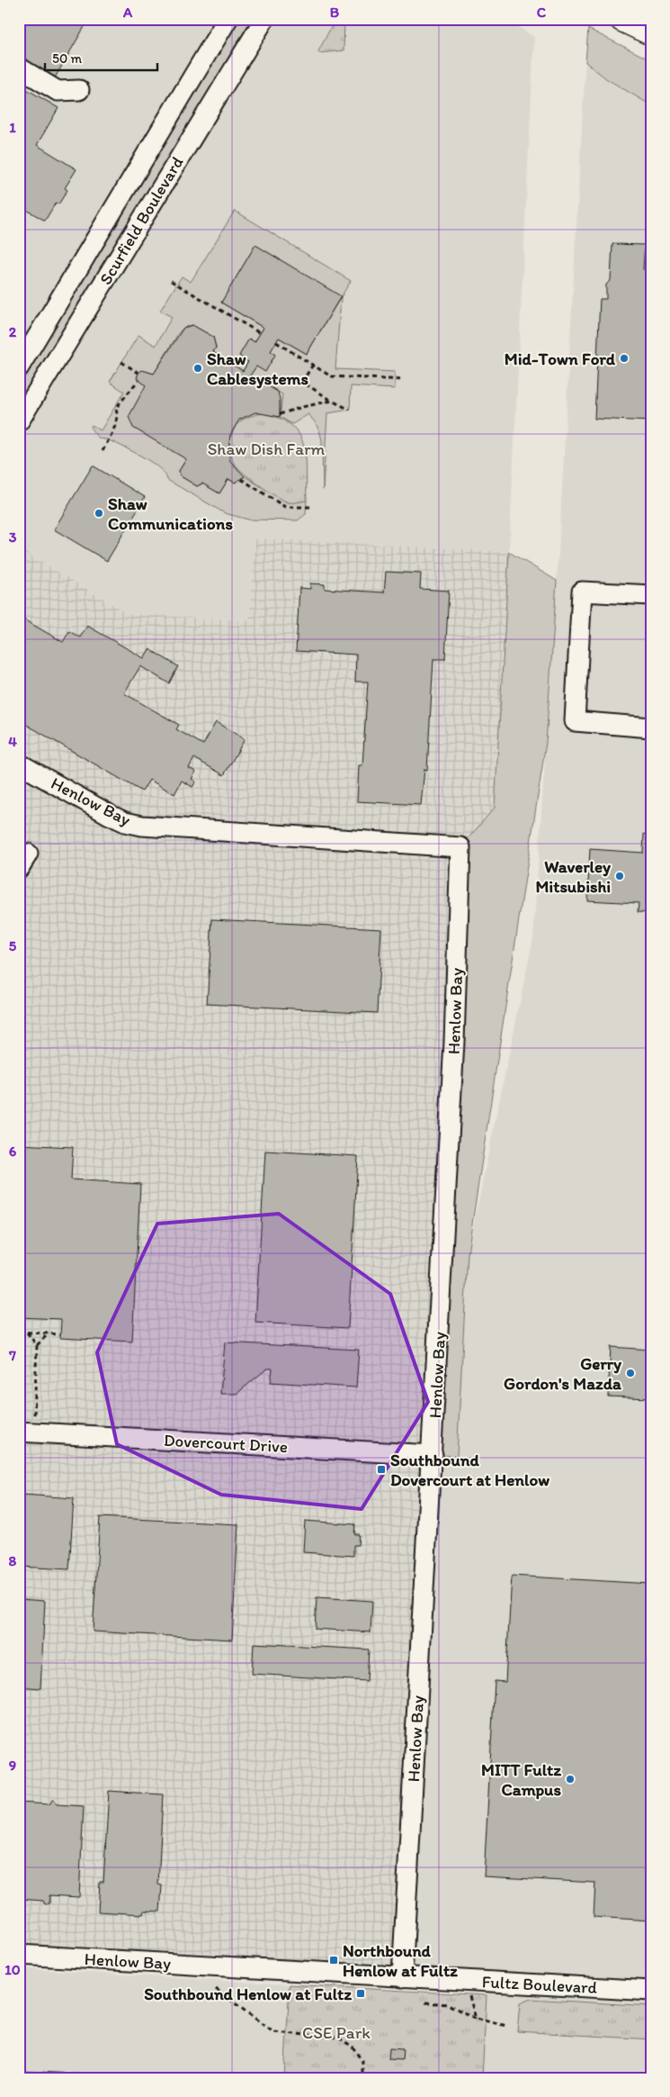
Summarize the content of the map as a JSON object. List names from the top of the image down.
{
  "streets": {
    "street": [
      "Scurfield Boulevard",
      "Henlow Bay",
      "Dovercourt Drive",
      "Fultz Boulevard"
    ]
  },
  "crossings": [
    ["Henlow Bay", "Dovercourt Drive"],
    ["Henlow Bay", "Fultz Boulevard"]
  ],
  "parks": ["Shaw Dish Farm", "CSE Park"],
  "places": {
    "other": [
      "Mid-Town Ford",
      "Shaw Cablesystems",
      "Shaw Communications",
      "Waverley Mitsubishi",
      "Gerry Gordon's Mazda",
      "MITT Fultz Campus"
    ],
    "transit": ["Southbound Dovercourt at Henlow", "Northbound Henlow at Fultz", "Southbound Henlow at Fultz"]
  },
  "scale_bar": "50 m",
  "grid": {
    "columns": ["A", "B", "C"],
    "rows": [
      "1",
      "2",
      "3",
      "4",
      "5",
      "6",
      "7",
      "8",
      "9",
      "10"
    ]
  }
}
